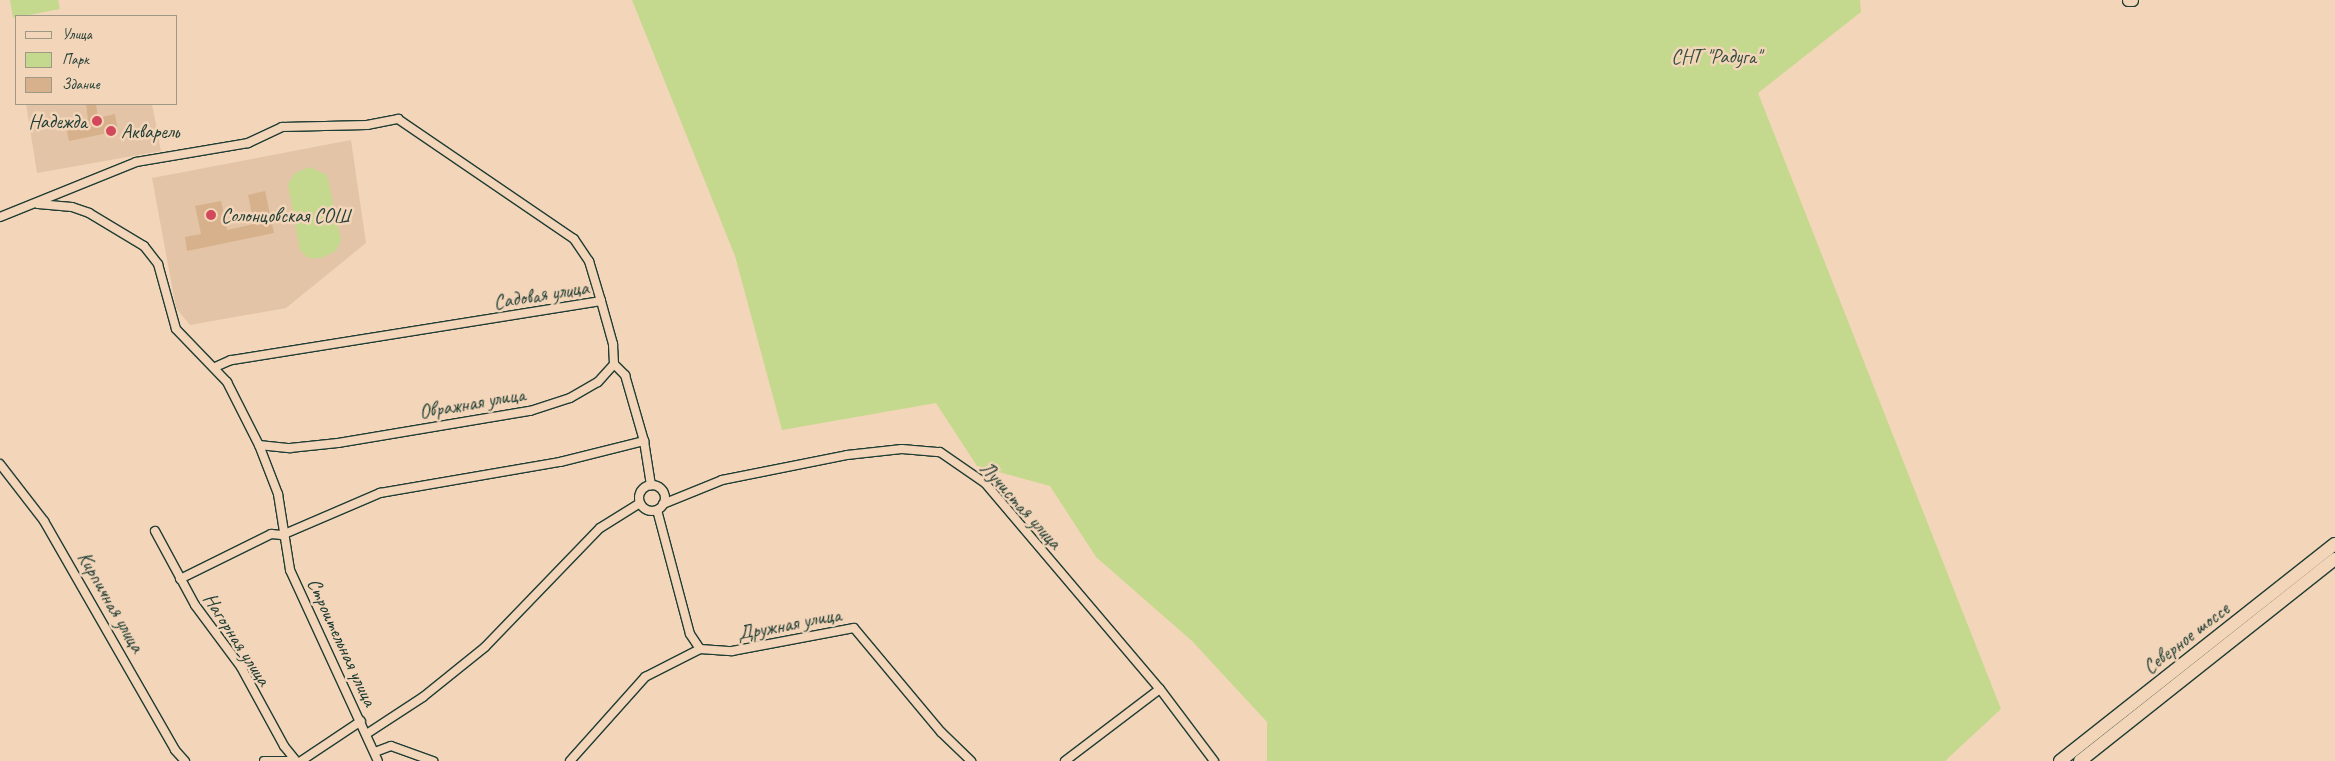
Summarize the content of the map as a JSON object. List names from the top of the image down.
{
  "streets": {
    "main road": ["Северное шоссе"],
    "street": [
      "Садовая улица",
      "Овражная улица",
      "Лучистая улица",
      "Кирпичная улица",
      "Дружная улица",
      "Нагорная улица",
      "Строительная улица"
    ]
  },
  "crossings": [
    ["Садовая улица", "Строительная улица"],
    ["Овражная улица", "Строительная улица"]
  ],
  "parks": ["СНТ \"Радуга\""],
  "places": ["Надежда", "Акварель", "Солонцовская СОШ"],
  "legend": ["Улица", "Парк", "Здание"]
}
